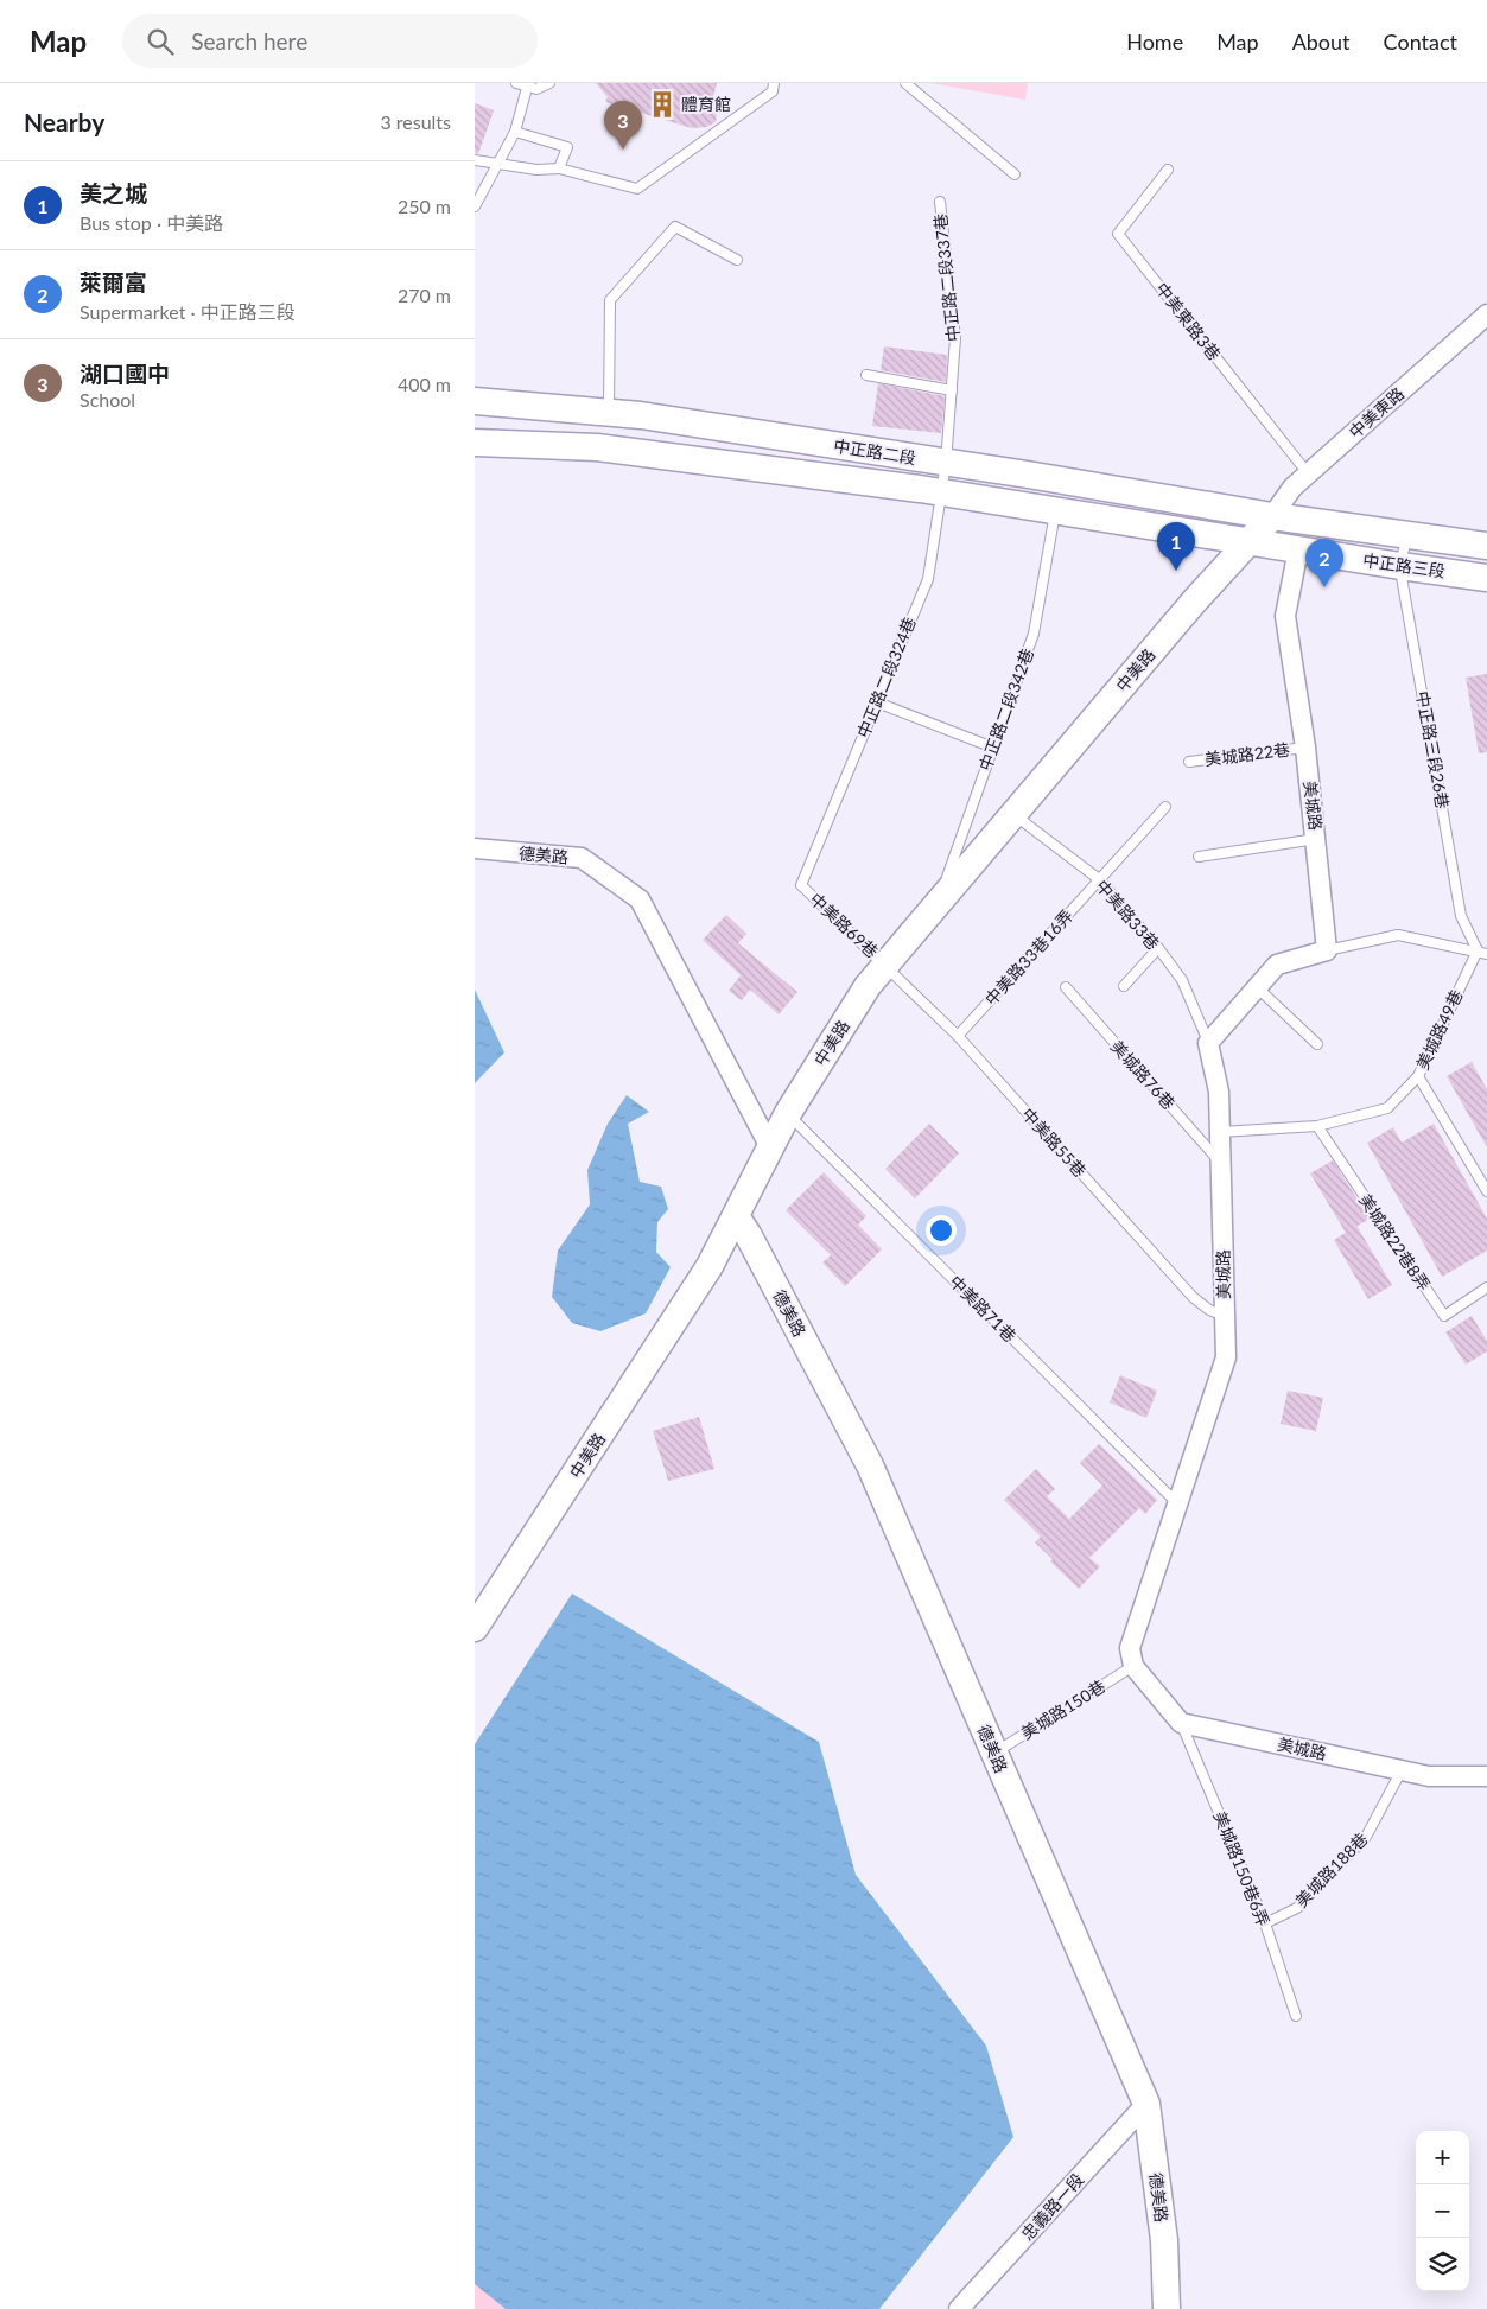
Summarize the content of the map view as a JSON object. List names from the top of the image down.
{
  "streets": {
    "street": [
      "中美東路",
      "中正路二段",
      "中正路三段",
      "中美路",
      "美城路",
      "德美路",
      "忠義路一段"
    ],
    "lane": [
      "中正路二段337巷",
      "中美東路3巷",
      "中正路二段324巷",
      "中正路二段342巷",
      "中正路三段26巷",
      "美城路22巷",
      "中美路33巷",
      "中美路69巷",
      "中美路33巷16弄",
      "美城路49巷",
      "美城路76巷",
      "中美路55巷",
      "美城路22巷8弄",
      "中美路71巷",
      "美城路150巷",
      "美城路150巷6弄",
      "美城路188巷"
    ]
  },
  "crossings": [
    ["中正路二段337巷", "中正路二段"],
    ["中正路二段337巷", "中正路二段324巷"],
    ["中美東路3巷", "中美東路"],
    ["中美東路", "中正路二段"],
    ["中美東路", "中正路三段"],
    ["中美東路", "中美路"],
    ["中正路二段", "中正路三段"],
    ["中正路二段", "中美路"],
    ["中正路二段", "中正路二段324巷"],
    ["中正路二段", "中正路二段342巷"],
    ["中正路三段", "中美路"],
    ["中正路三段", "中正路三段26巷"],
    ["中正路三段", "美城路"],
    ["中美路", "中正路二段342巷"],
    ["中美路", "德美路"],
    ["中美路", "中美路33巷"],
    ["中美路", "中美路69巷"],
    ["中美路", "中美路55巷"],
    ["中美路", "中美路71巷"],
    ["中正路二段324巷", "中美路69巷"],
    ["中正路三段26巷", "美城路49巷"],
    ["美城路22巷", "美城路"],
    ["美城路", "中美路33巷"],
    ["美城路", "美城路49巷"],
    ["美城路", "美城路76巷"],
    ["美城路", "中美路55巷"],
    ["美城路", "中美路71巷"],
    ["美城路", "美城路150巷"],
    ["美城路", "美城路150巷6弄"],
    ["美城路", "美城路188巷"],
    ["德美路", "美城路150巷"],
    ["德美路", "忠義路一段"],
    ["中美路33巷", "中美路33巷16弄"],
    ["中美路69巷", "中美路55巷"],
    ["中美路33巷16弄", "中美路55巷"],
    ["美城路49巷", "美城路22巷8弄"],
    ["美城路150巷6弄", "美城路188巷"]
  ],
  "places": {
    "building": ["體育館"]
  },
  "page": {
    "header": "Map",
    "search": "Search here",
    "nav": [
      "Home",
      "Map",
      "About",
      "Contact"
    ],
    "heading": ["Nearby", "3 results"],
    "pins": ["3", "1", "2"],
    "list": [
      {
        "mark": "1",
        "name": "美之城",
        "note": "Bus stop · 中美路",
        "value": "250 m"
      },
      {
        "mark": "2",
        "name": "萊爾富",
        "note": "Supermarket · 中正路三段",
        "value": "270 m"
      },
      {
        "mark": "3",
        "name": "湖口國中",
        "note": "School",
        "value": "400 m"
      }
    ],
    "map_buttons": ["+", "−"]
  }
}
